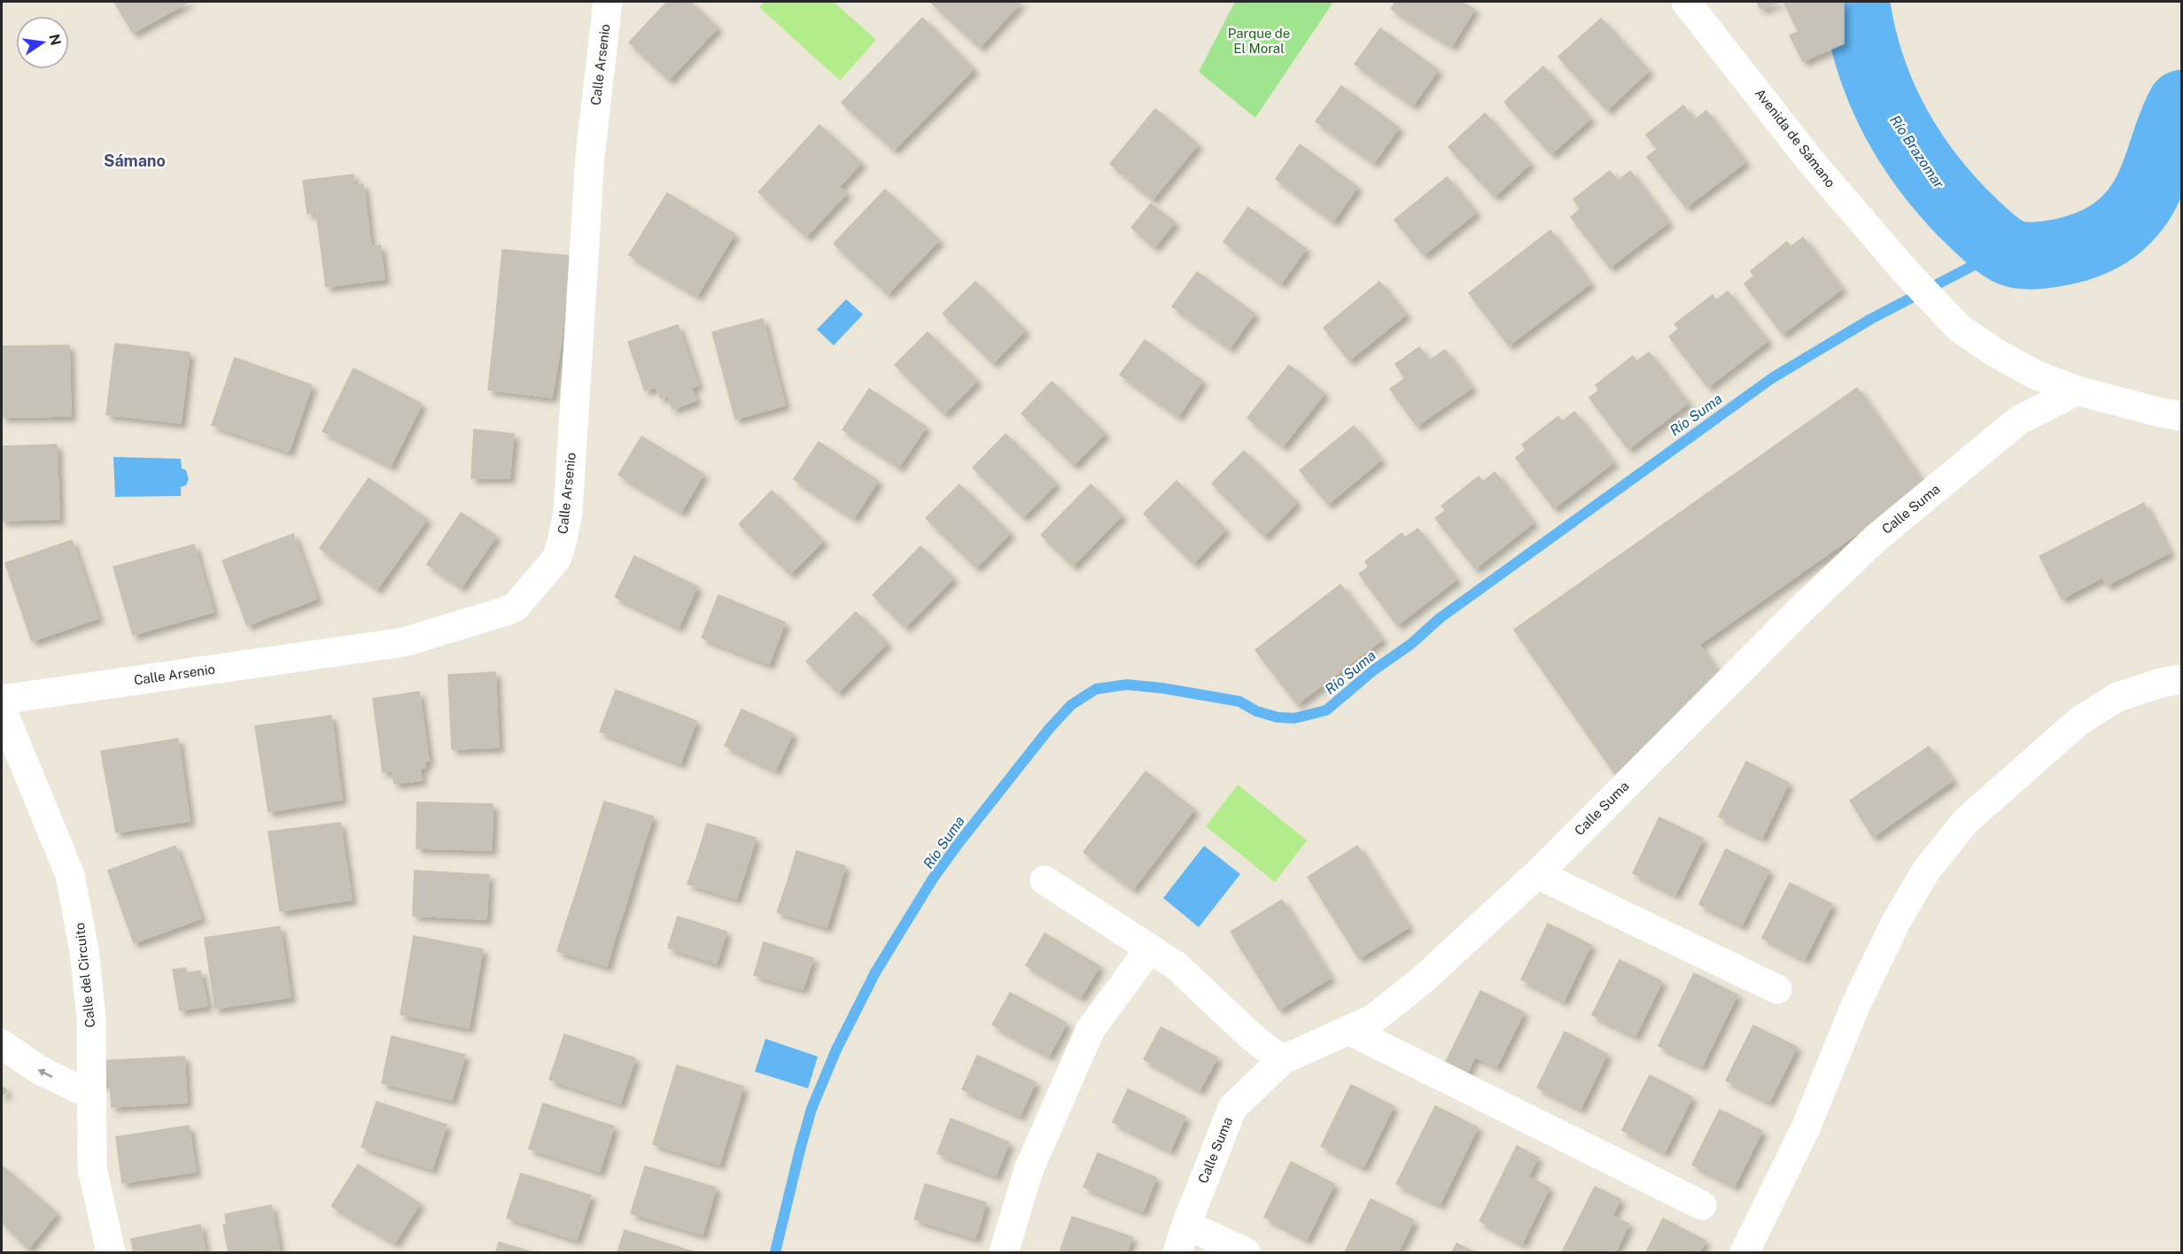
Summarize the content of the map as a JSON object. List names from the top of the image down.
{
  "streets": {
    "street": [
      "Calle Arsenio",
      "Avenida de Sámano",
      "Calle Suma",
      "Calle del Circuito"
    ]
  },
  "crossings": [
    ["Avenida de Sámano", "Calle Suma"]
  ],
  "districts": ["Sámano"],
  "water": ["Río Brazomar", "Río Suma"],
  "parks": ["Parque de El Moral"],
  "north": "right"
}
